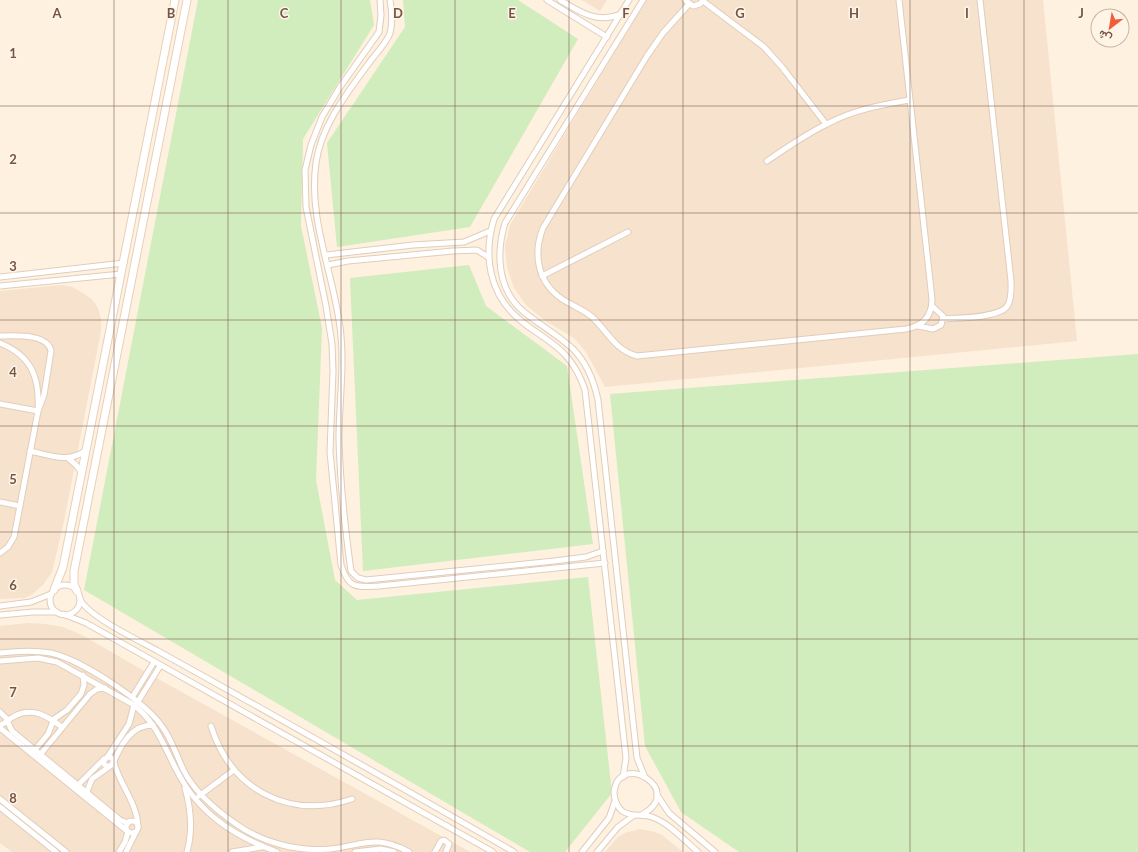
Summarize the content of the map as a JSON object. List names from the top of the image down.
{
  "north": "bottom left",
  "grid": {
    "columns": [
      "A",
      "B",
      "C",
      "D",
      "E",
      "F",
      "G",
      "H",
      "I",
      "J"
    ],
    "rows": [
      "1",
      "2",
      "3",
      "4",
      "5",
      "6",
      "7",
      "8"
    ]
  }
}
